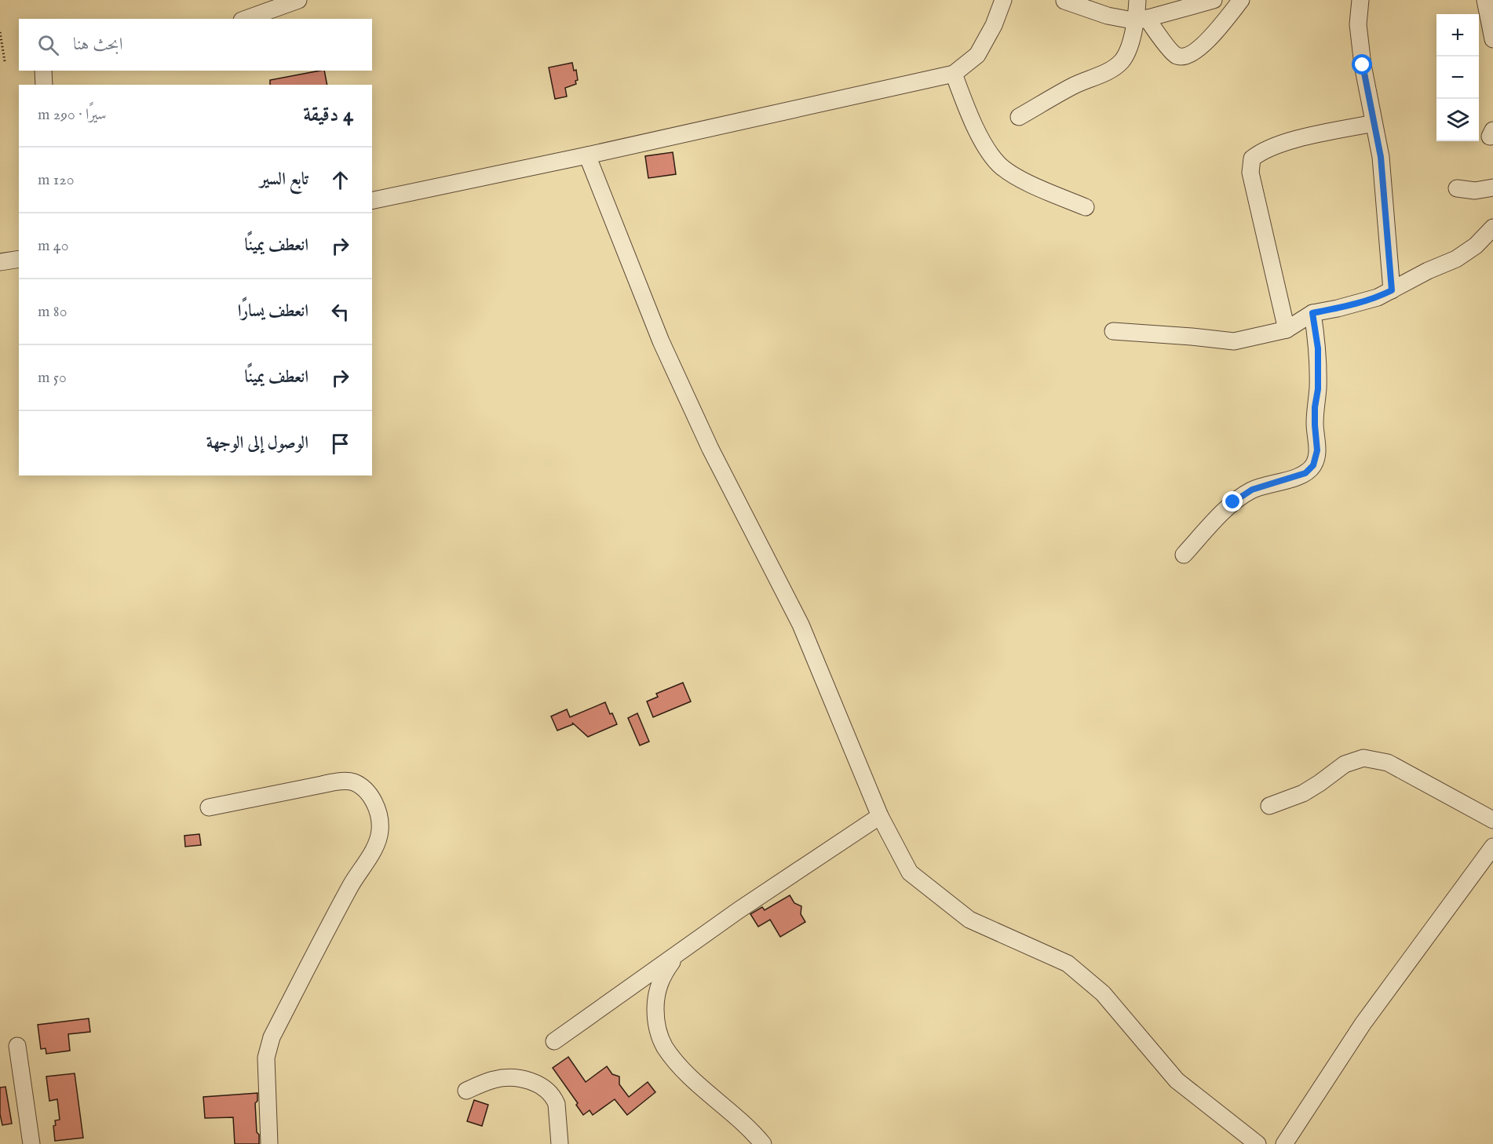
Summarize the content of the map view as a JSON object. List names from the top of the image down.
{
  "page": {
    "map_buttons": ["+", "−"],
    "search": "ابحث هنا",
    "heading": ["4 دقيقة", "سيرًا · 290 m"],
    "list": [
      ["تابع السير", "120 m"],
      ["انعطف يمينًا", "40 m"],
      ["انعطف يسارًا", "80 m"],
      ["انعطف يمينًا", "50 m"],
      "الوصول إلى الوجهة"
    ]
  }
}
